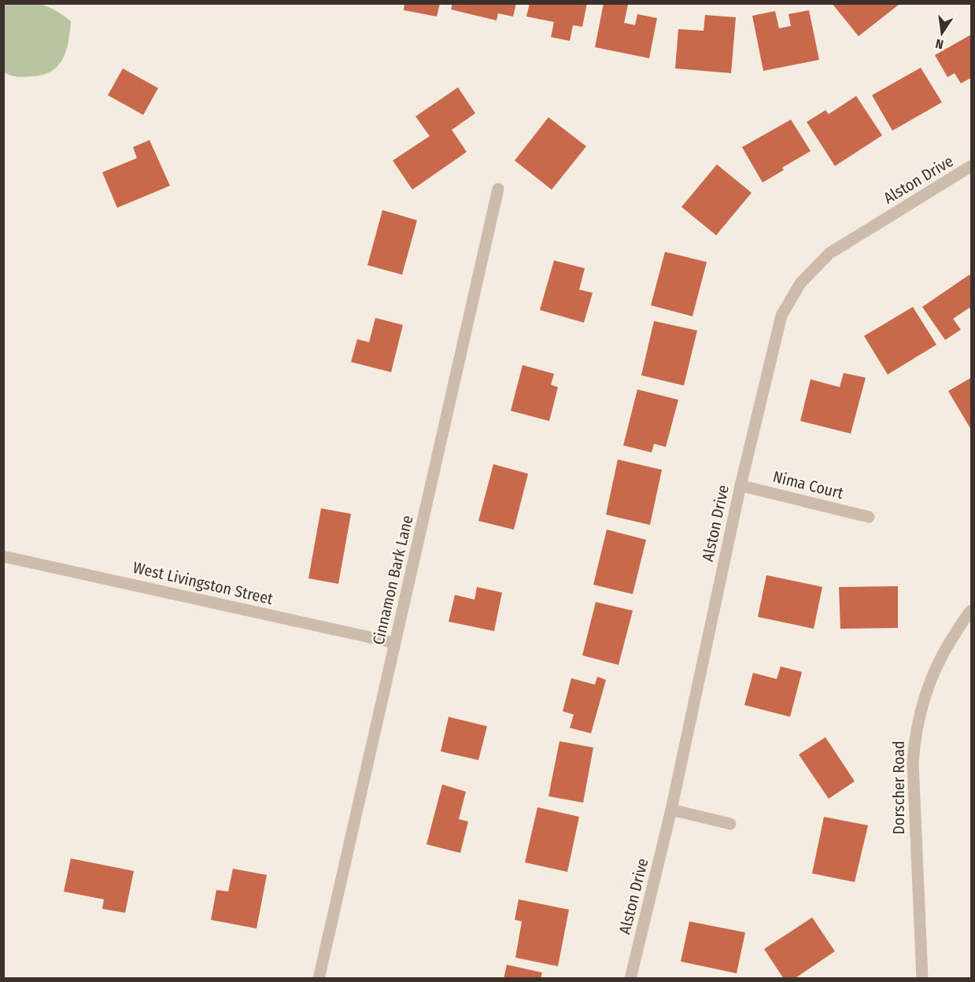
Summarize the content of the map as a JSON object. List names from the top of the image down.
{
  "streets": {
    "street": [
      "Alston Drive",
      "Nima Court",
      "Cinnamon Bark Lane",
      "West Livingston Street",
      "Dorscher Road"
    ]
  },
  "crossings": [
    ["Alston Drive", "Nima Court"],
    ["Cinnamon Bark Lane", "West Livingston Street"]
  ],
  "north": "bottom"
}
